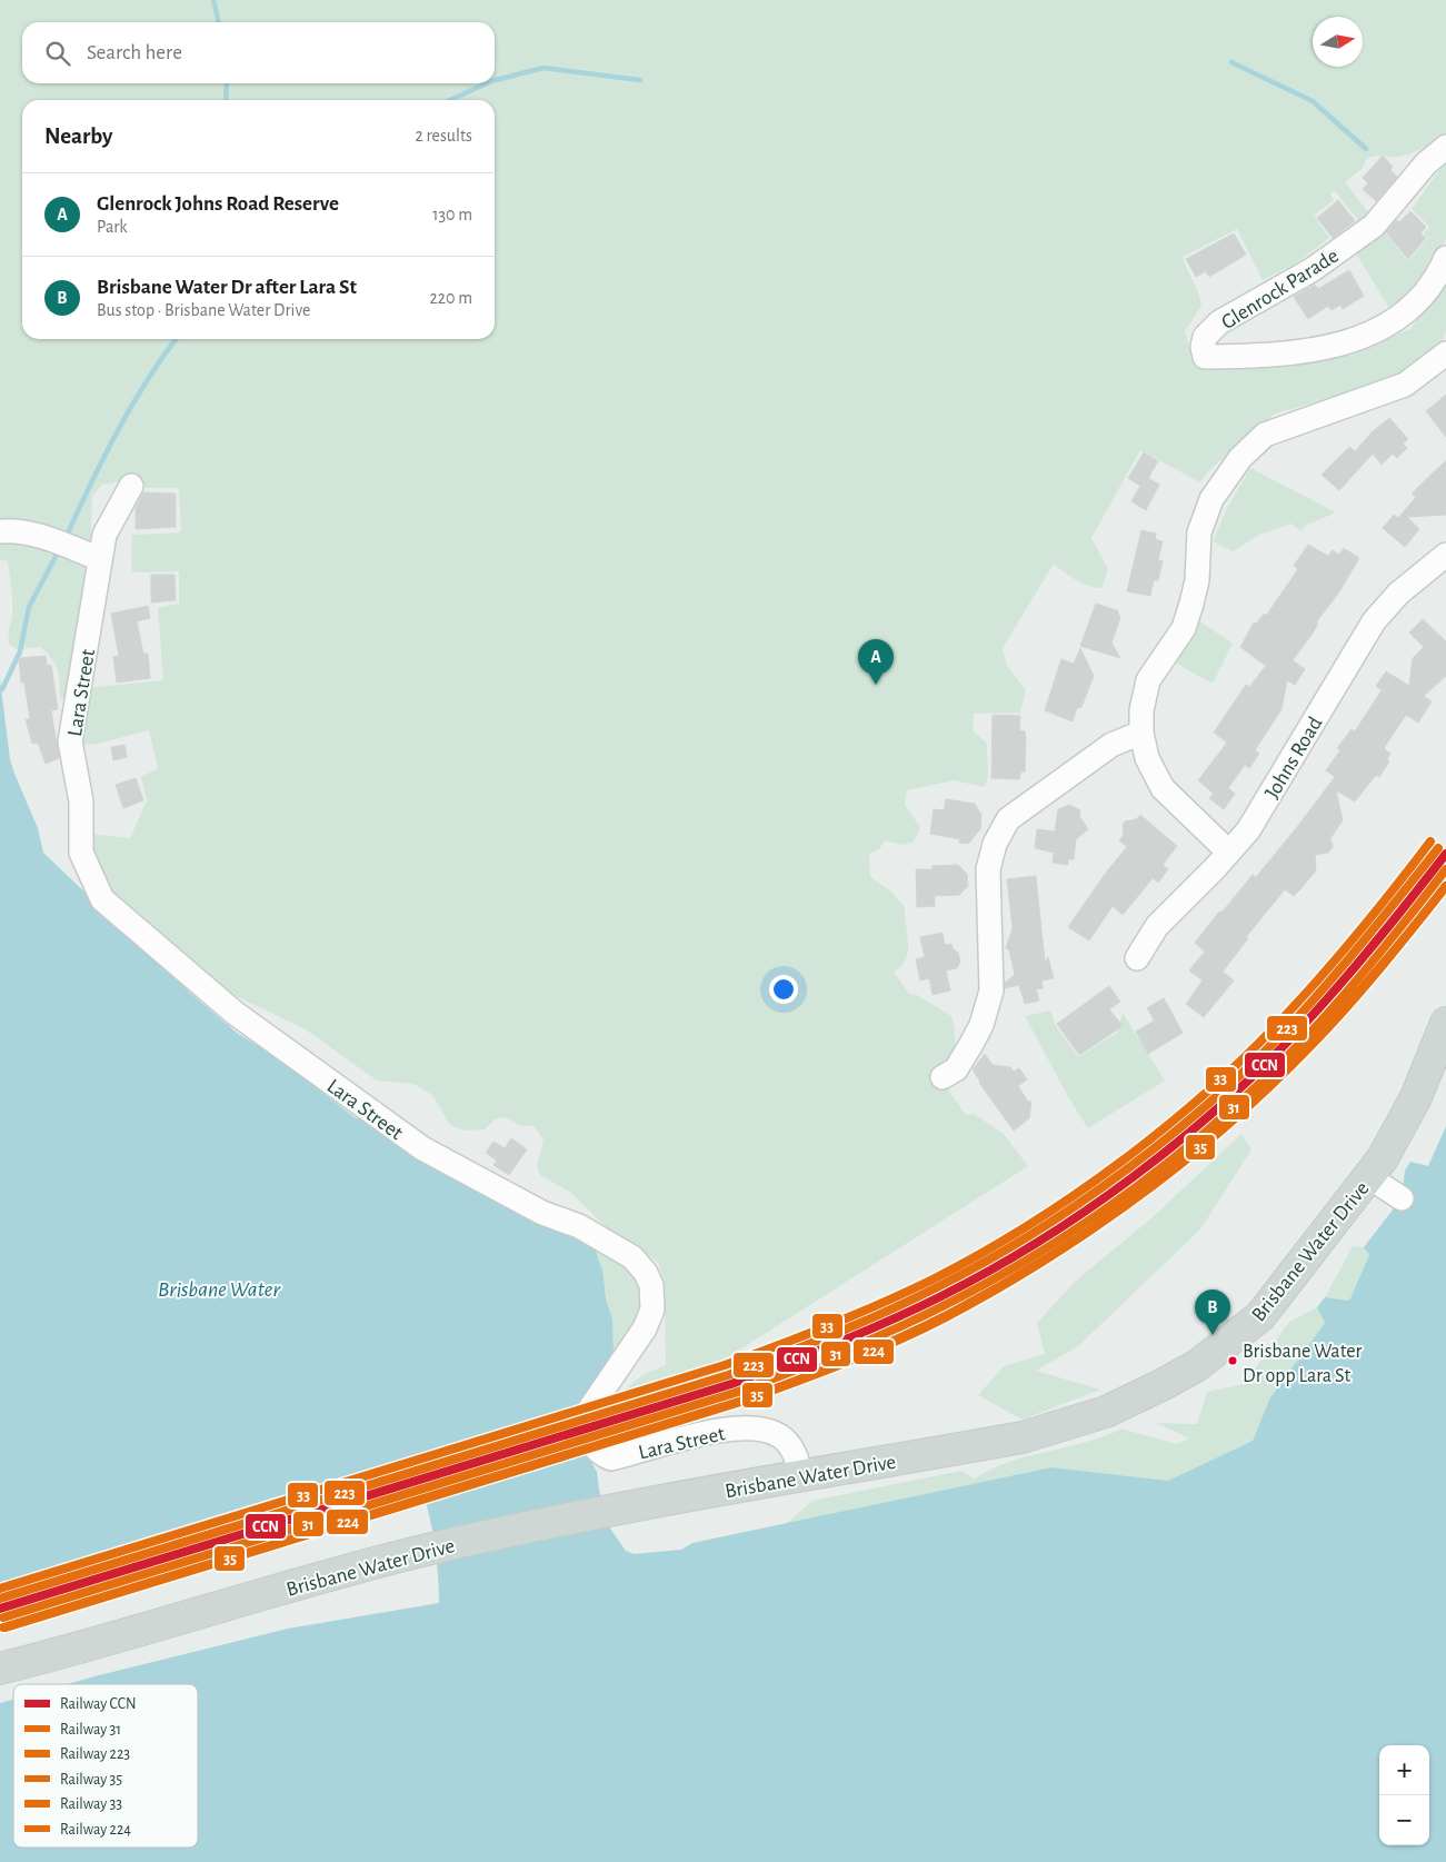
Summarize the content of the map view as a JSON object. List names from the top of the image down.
{
  "streets": {
    "main road": ["Brisbane Water Drive"],
    "street": ["Glenrock Parade", "Lara Street", "Johns Road"]
  },
  "crossings": [
    ["Lara Street", "Brisbane Water Drive"]
  ],
  "water": ["Brisbane Water"],
  "places": ["Brisbane Water Dr opp Lara St"],
  "lines": [
    "rail line 33",
    "rail line 223",
    "rail line CCN",
    "rail line 31",
    "rail line 35",
    "rail line 224"
  ],
  "legend": [
    "Railway CCN",
    "Railway 31",
    "Railway 223",
    "Railway 35",
    "Railway 33",
    "Railway 224"
  ],
  "north": "right",
  "page": {
    "search": "Search here",
    "heading": ["Nearby", "2 results"],
    "list": [
      {
        "mark": "A",
        "name": "Glenrock Johns Road Reserve",
        "note": "Park",
        "value": "130 m"
      },
      {
        "mark": "B",
        "name": "Brisbane Water Dr after Lara St",
        "note": "Bus stop · Brisbane Water Drive",
        "value": "220 m"
      }
    ],
    "pins": ["A", "B"],
    "map_buttons": ["+", "−"]
  }
}
